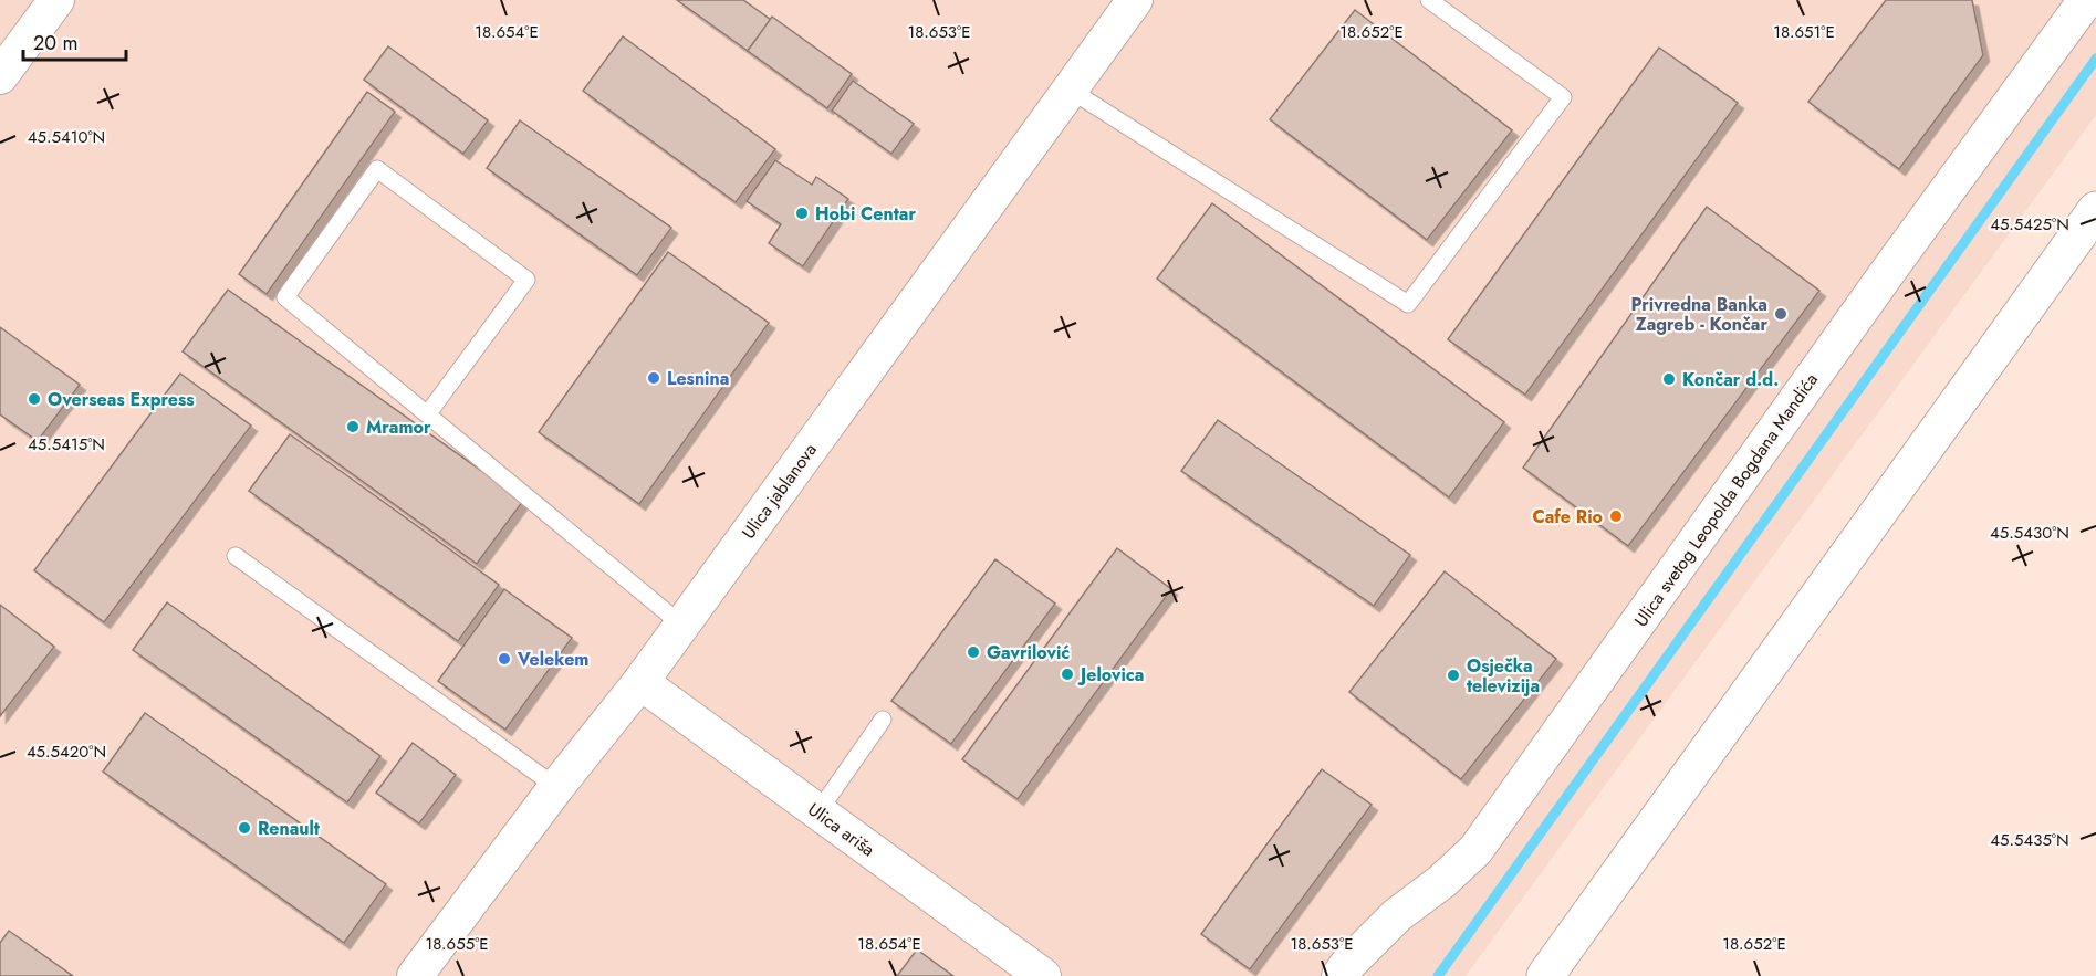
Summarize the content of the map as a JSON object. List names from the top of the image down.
{
  "streets": {
    "street": ["Ulica jablanova", "Ulica svetog Leopolda Bogdana Mandića", "Ulica ariša"]
  },
  "crossings": [
    ["Ulica jablanova", "Ulica ariša"]
  ],
  "places": [
    "Hobi Centar",
    "Privredna Banka Zagreb - Končar",
    "Lesnina",
    "Končar d.d.",
    "Overseas Express",
    "Mramor",
    "Cafe Rio",
    "Gavrilović",
    "Velekem",
    "Jelovica",
    "Osječka televizija",
    "Renault"
  ],
  "scale_bar": "20 m",
  "coordinates": [
    "18.654°E",
    "18.653°E",
    "18.652°E",
    "18.651°E",
    "45.5410°N",
    "45.5425°N",
    "45.5415°N",
    "45.5430°N",
    "45.5420°N",
    "45.5435°N",
    "18.655°E"
  ]
}
